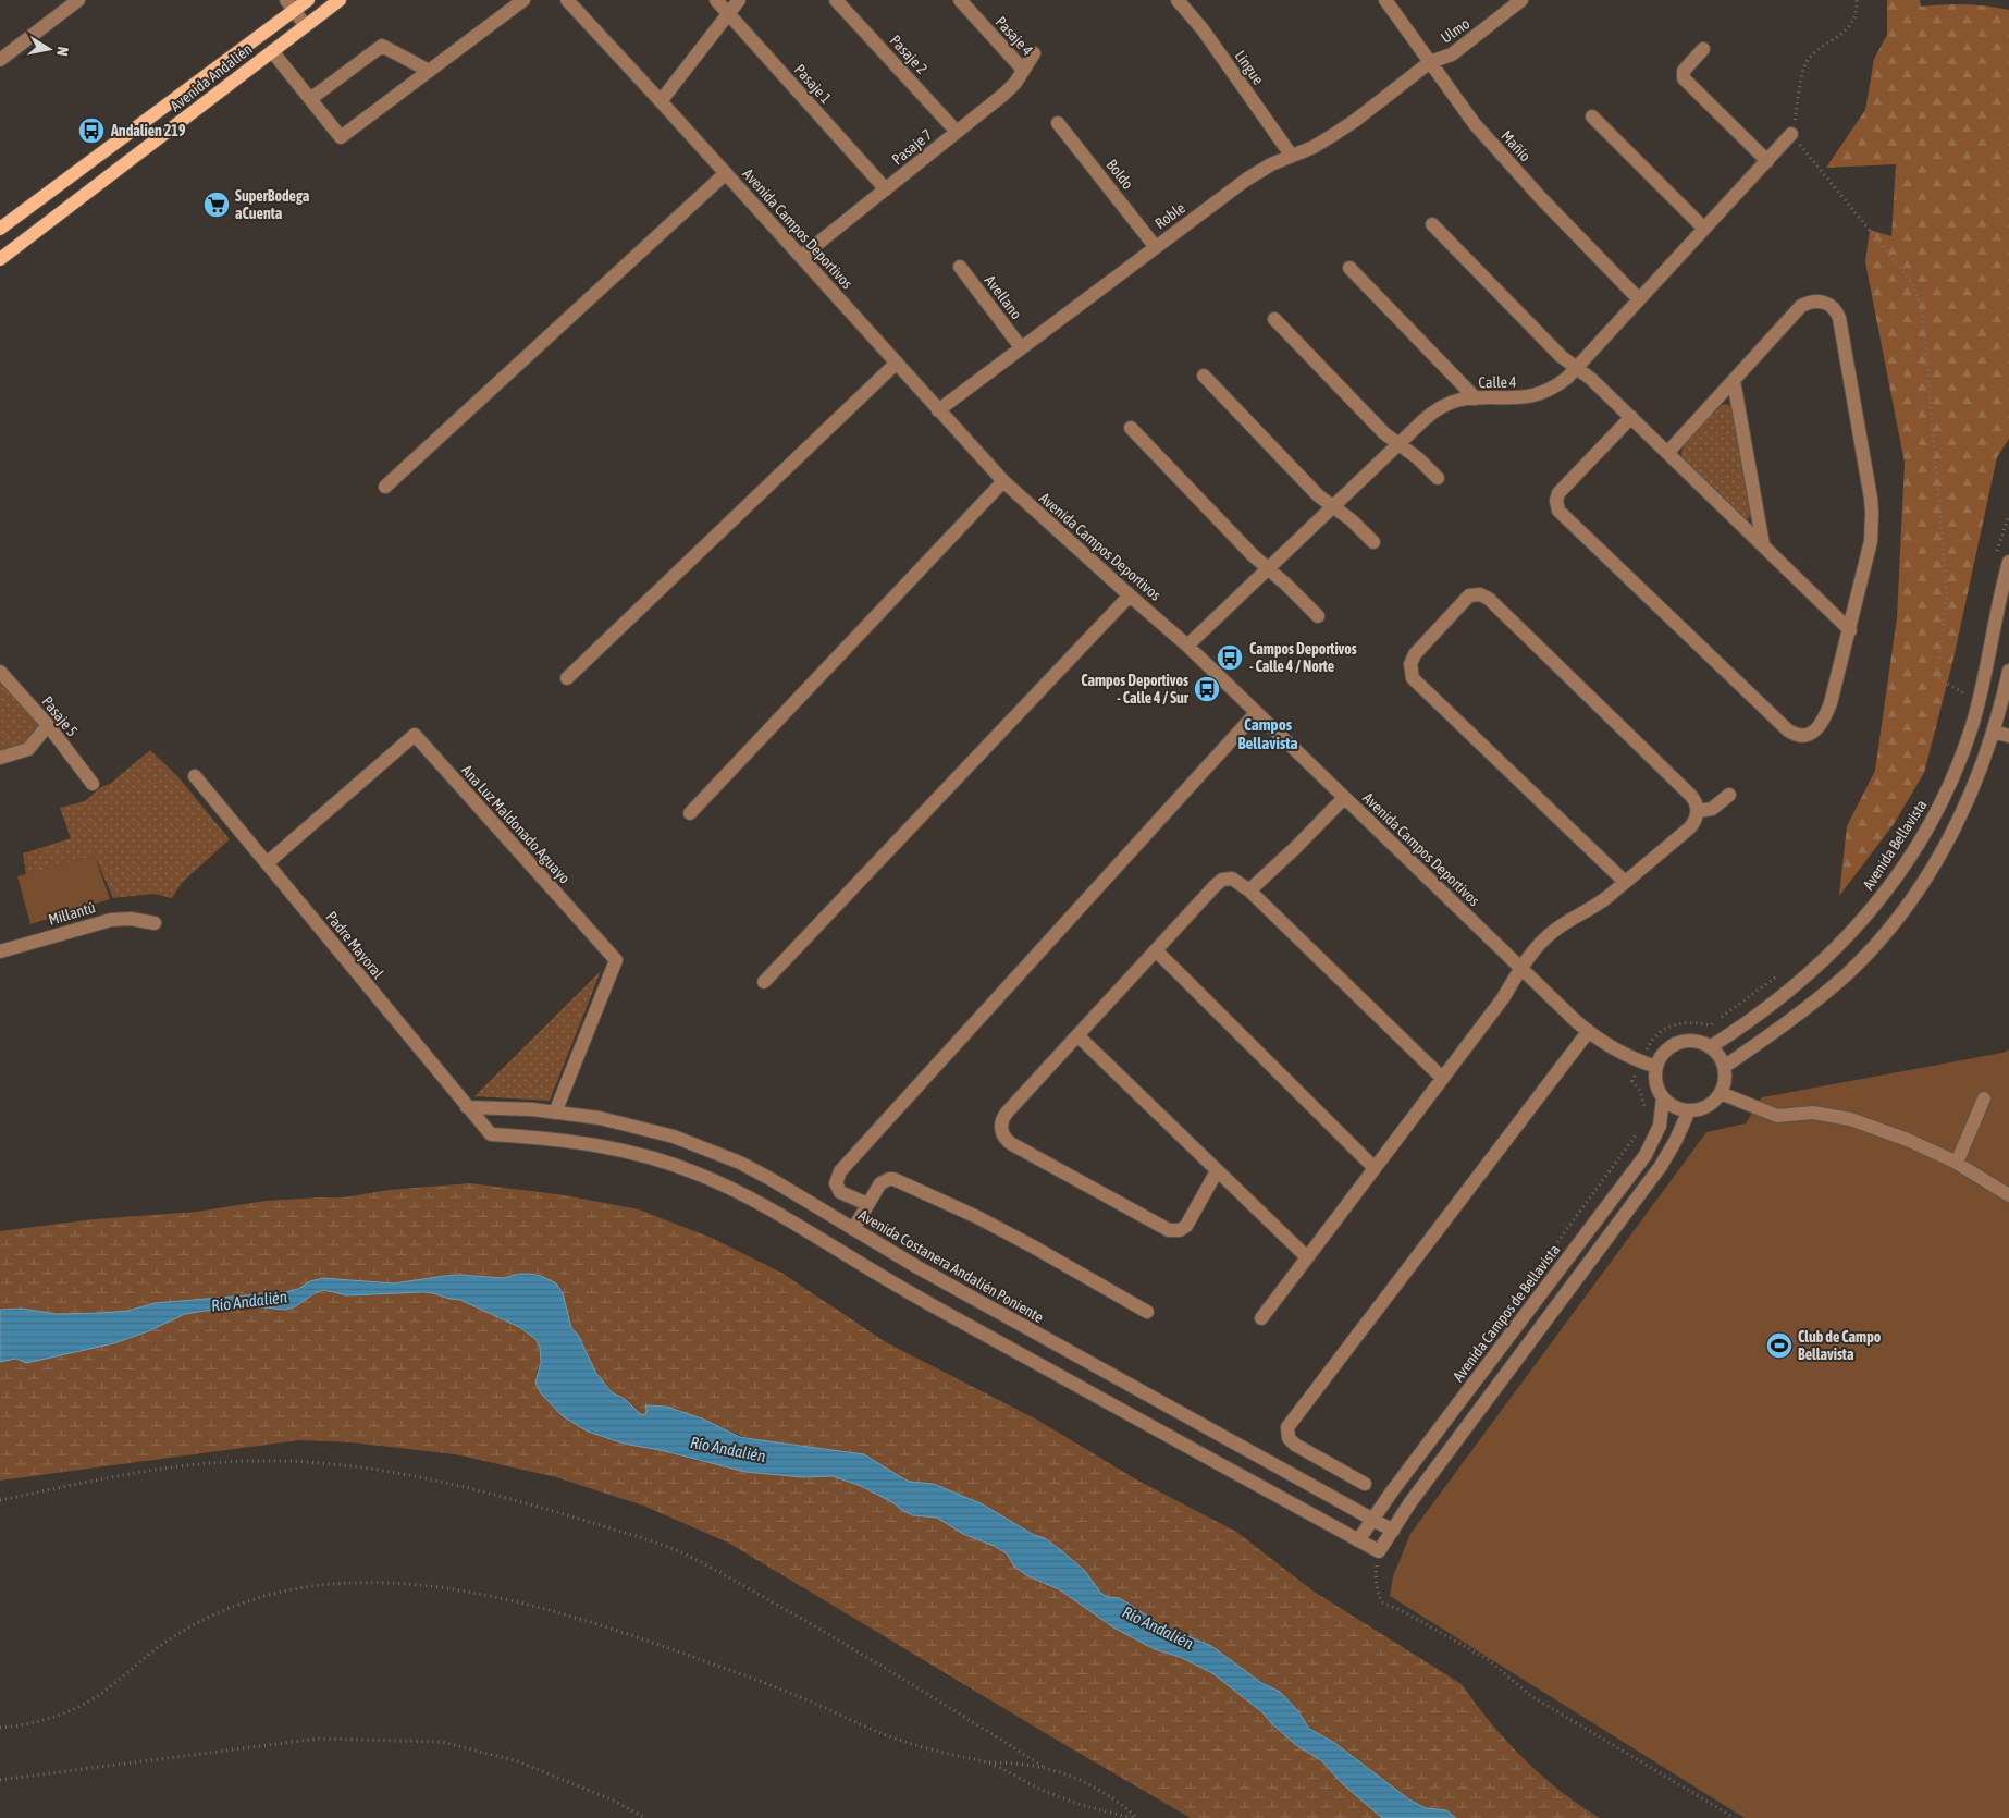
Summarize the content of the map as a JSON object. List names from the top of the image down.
{
  "streets": {
    "main road": ["Avenida Andalién"],
    "street": [
      "Ulmo",
      "Pasaje 4",
      "Pasaje 2",
      "Lingue",
      "Pasaje 1",
      "Mañío",
      "Pasaje 7",
      "Boldo",
      "Roble",
      "Avenida Campos Deportivos",
      "Avellano",
      "Calle 4",
      "Pasaje 5",
      "Ana Luz Maldonado Aguayo",
      "Avenida Bellavista",
      "Millantú",
      "Padre Mayoral",
      "Avenida Costanera Andalién Poniente",
      "Avenida Campos de Bellavista"
    ]
  },
  "crossings": [
    ["Ulmo", "Mañío"],
    ["Ulmo", "Roble"],
    ["Pasaje 4", "Pasaje 7"],
    ["Pasaje 2", "Pasaje 7"],
    ["Lingue", "Roble"],
    ["Pasaje 1", "Pasaje 7"],
    ["Mañío", "Roble"],
    ["Mañío", "Calle 4"],
    ["Pasaje 7", "Avenida Campos Deportivos"],
    ["Boldo", "Roble"],
    ["Roble", "Avenida Campos Deportivos"],
    ["Roble", "Avellano"],
    ["Avenida Campos Deportivos", "Calle 4"],
    ["Avenida Campos Deportivos", "Avenida Bellavista"],
    ["Avenida Campos Deportivos", "Avenida Campos de Bellavista"],
    ["Ana Luz Maldonado Aguayo", "Padre Mayoral"],
    ["Ana Luz Maldonado Aguayo", "Avenida Costanera Andalién Poniente"],
    ["Avenida Bellavista", "Avenida Campos de Bellavista"],
    ["Padre Mayoral", "Avenida Costanera Andalién Poniente"],
    ["Padre Mayoral", "Avenida Campos de Bellavista"],
    ["Avenida Costanera Andalién Poniente", "Avenida Campos de Bellavista"]
  ],
  "districts": ["Campos Bellavista"],
  "water": ["Río Andalién"],
  "places": {
    "bus stop": ["Andalien 219", "Campos Deportivos - Calle 4 / Norte", "Campos Deportivos - Calle 4 / Sur"],
    "supermarket": ["SuperBodega aCuenta"],
    "sports": ["Club de Campo Bellavista"]
  },
  "north": "right"
}
